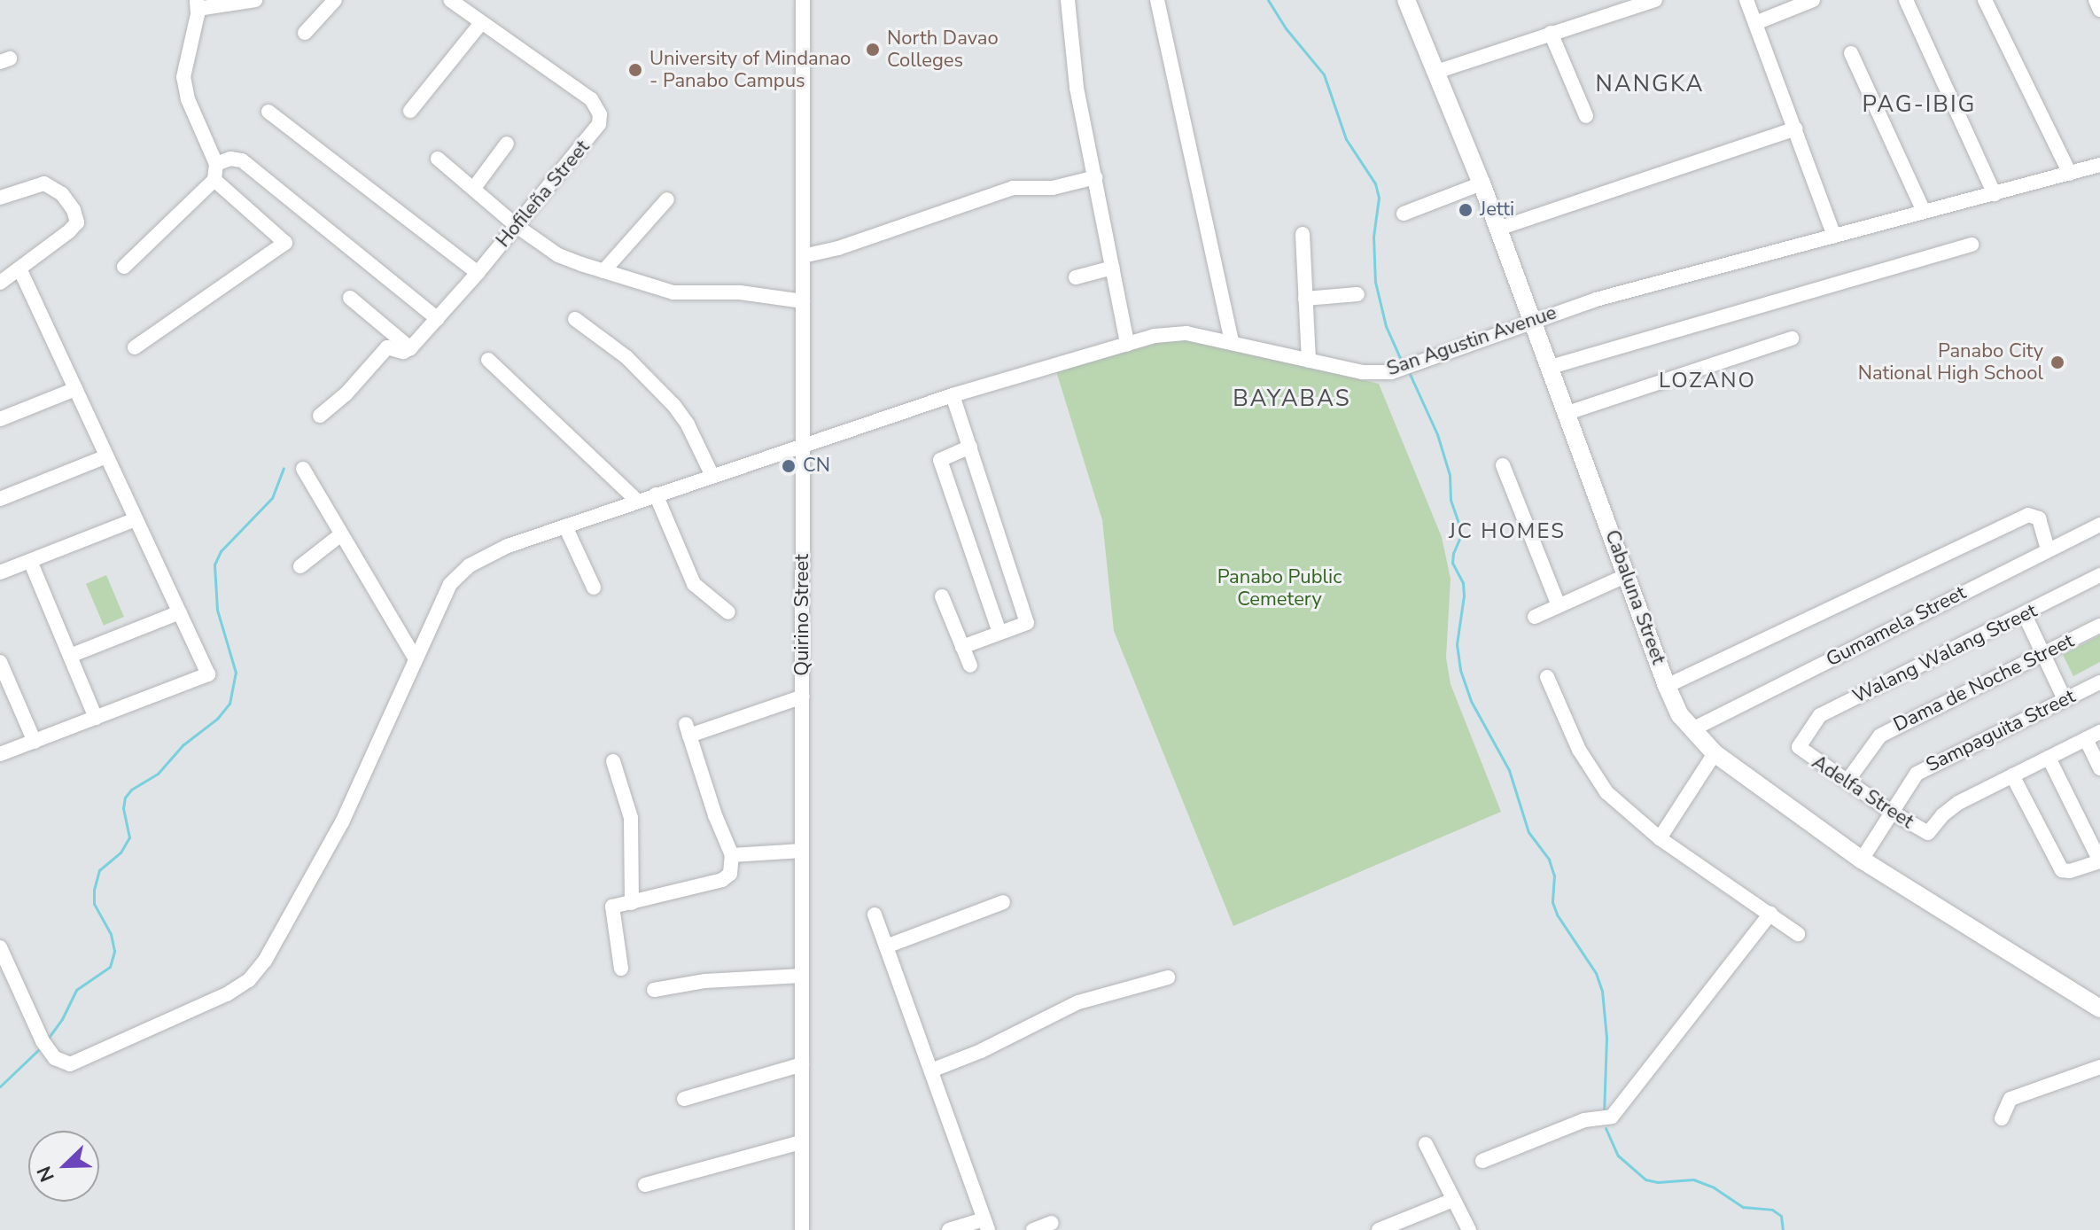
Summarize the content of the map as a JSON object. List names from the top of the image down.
{
  "streets": {
    "main road": ["Cabaluna Street"],
    "street": [
      "Hofileña Street",
      "San Agustin Avenue",
      "Quirino Street",
      "Gumamela Street",
      "Walang Walang Street",
      "Dama de Noche Street",
      "Sampaguita Street",
      "Adelfa Street"
    ]
  },
  "crossings": [
    ["San Agustin Avenue", "Cabaluna Street"],
    ["San Agustin Avenue", "Quirino Street"],
    ["Cabaluna Street", "Gumamela Street"],
    ["Cabaluna Street", "Sampaguita Street"],
    ["Walang Walang Street", "Adelfa Street"],
    ["Dama de Noche Street", "Adelfa Street"],
    ["Sampaguita Street", "Adelfa Street"]
  ],
  "districts": [
    "NANGKA",
    "PAG-IBIG",
    "LOZANO",
    "BAYABAS",
    "JC HOMES"
  ],
  "parks": ["Panabo Public Cemetery"],
  "places": [
    "North Davao Colleges",
    "University of Mindanao - Panabo Campus",
    "Jetti",
    "Panabo City National High School",
    "CN"
  ],
  "north": "bottom left"
}
